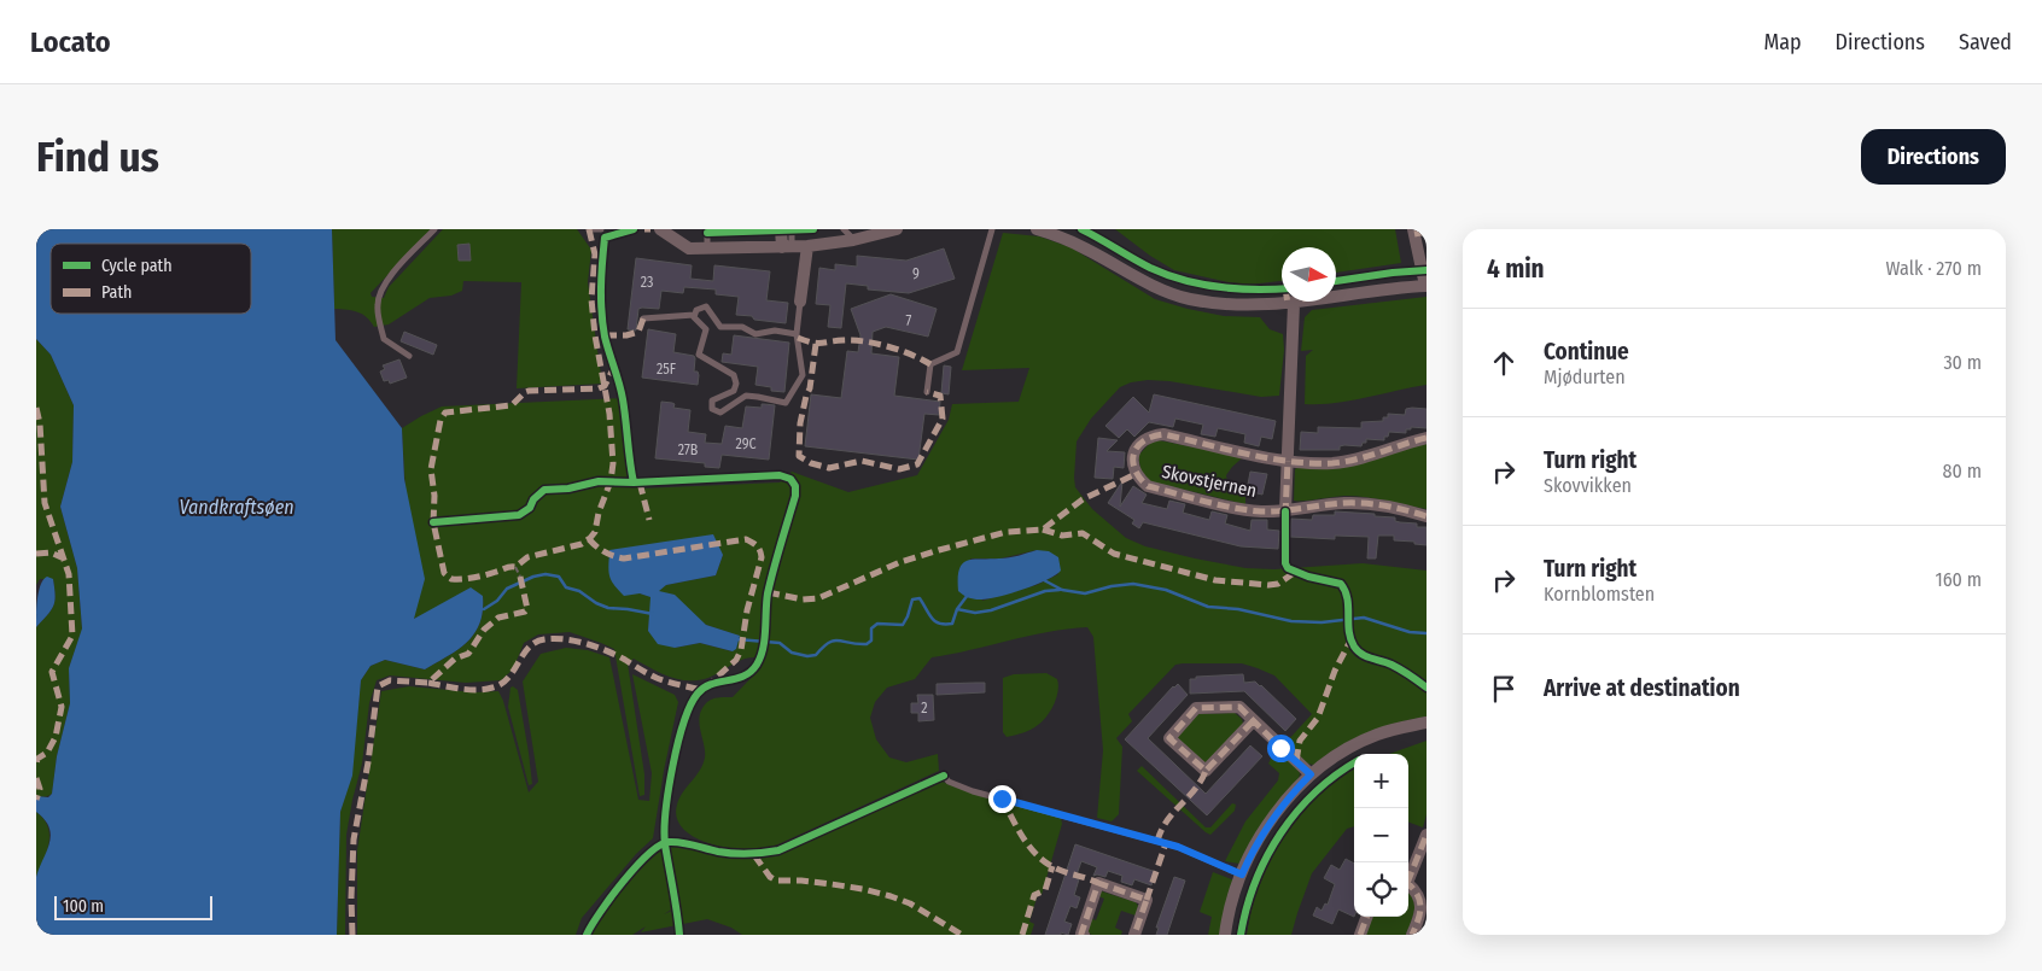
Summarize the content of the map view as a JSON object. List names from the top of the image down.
{
  "streets": {
    "street": ["Skovstjernen"]
  },
  "water": ["Vandkraftsøen"],
  "house_numbers": [
    "9",
    "23",
    "7",
    "25F",
    "29C",
    "27B",
    "2"
  ],
  "legend": ["Cycle path", "Path"],
  "scale_bar": "100 m",
  "north": "right",
  "page": {
    "header": "Locato",
    "nav": ["Map", "Directions", "Saved"],
    "buttons": "Directions",
    "title": "Find us",
    "heading": ["4 min", "Walk · 270 m"],
    "list": [
      ["Continue", "Mjødurten", "30 m"],
      ["Turn right", "Skovvikken", "80 m"],
      ["Turn right", "Kornblomsten", "160 m"],
      "Arrive at destination"
    ],
    "map_buttons": ["+", "−"],
    "scale": "100 m"
  }
}
